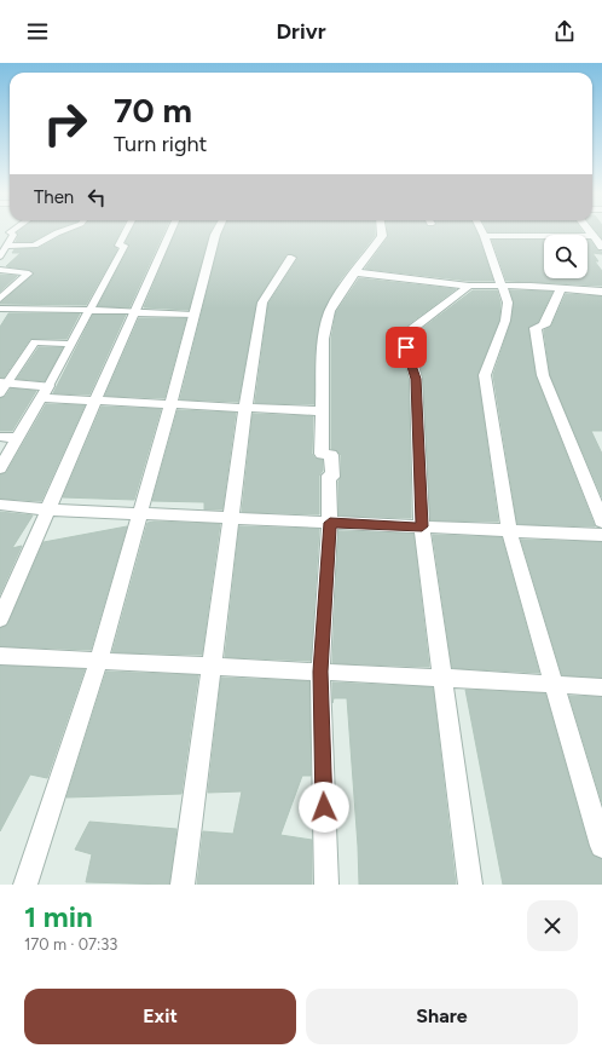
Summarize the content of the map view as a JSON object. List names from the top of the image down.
{
  "page": {
    "header": "Drivr",
    "turn": ["70 m", "Turn right"],
    "then": "Then",
    "heading": ["1 min", "170 m · 07:33"],
    "buttons": ["Exit", "Share"]
  }
}
